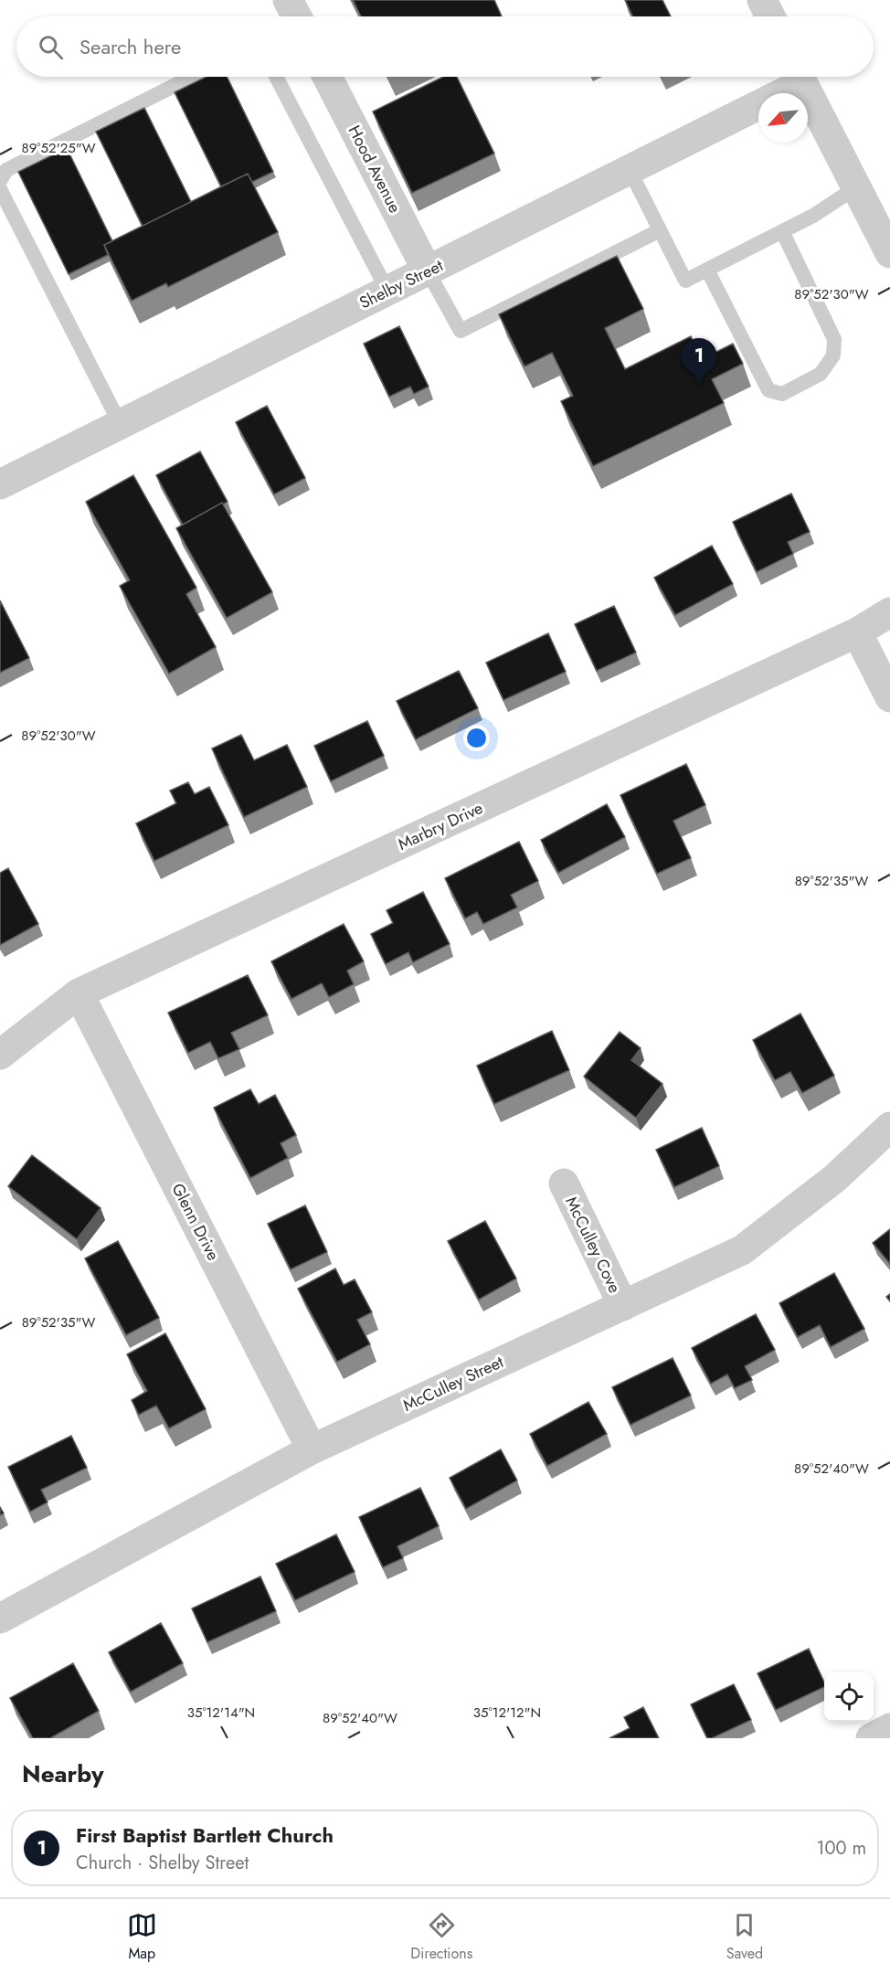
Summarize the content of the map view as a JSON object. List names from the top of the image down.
{
  "streets": {
    "street": [
      "Hood Avenue",
      "Shelby Street",
      "Marbry Drive",
      "Glenn Drive",
      "McCulley Cove",
      "McCulley Street"
    ]
  },
  "crossings": [
    ["Hood Avenue", "Shelby Street"],
    ["Marbry Drive", "Glenn Drive"],
    ["Glenn Drive", "McCulley Street"],
    ["McCulley Cove", "McCulley Street"]
  ],
  "north": "bottom left",
  "page": {
    "search": "Search here",
    "pins": "1",
    "heading": "Nearby",
    "list": [
      {
        "mark": "1",
        "name": "First Baptist Bartlett Church",
        "note": "Church · Shelby Street",
        "value": "100 m"
      }
    ],
    "nav": ["Map", "Directions", "Saved"]
  },
  "coordinates": [
    "89°52'25\"W",
    "89°52'30\"W",
    "89°52'35\"W",
    "89°52'40\"W",
    "35°12'14\"N",
    "35°12'12\"N"
  ]
}
